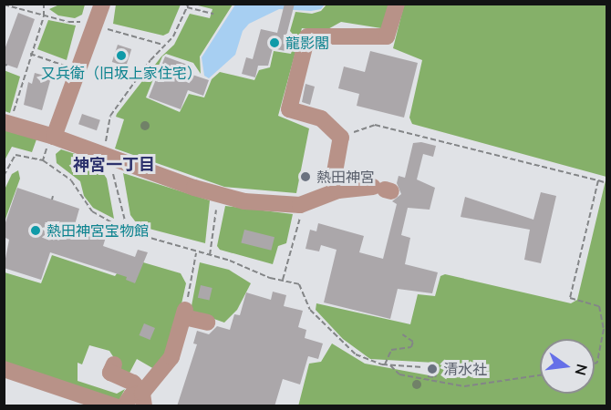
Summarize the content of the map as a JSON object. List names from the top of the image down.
{
  "districts": ["神宮一丁目"],
  "places": [
    "龍影閣",
    "又兵衛（旧坂上家住宅）",
    "熱田神宮",
    "熱田神宮宝物館",
    "清水社"
  ],
  "north": "right"
}
